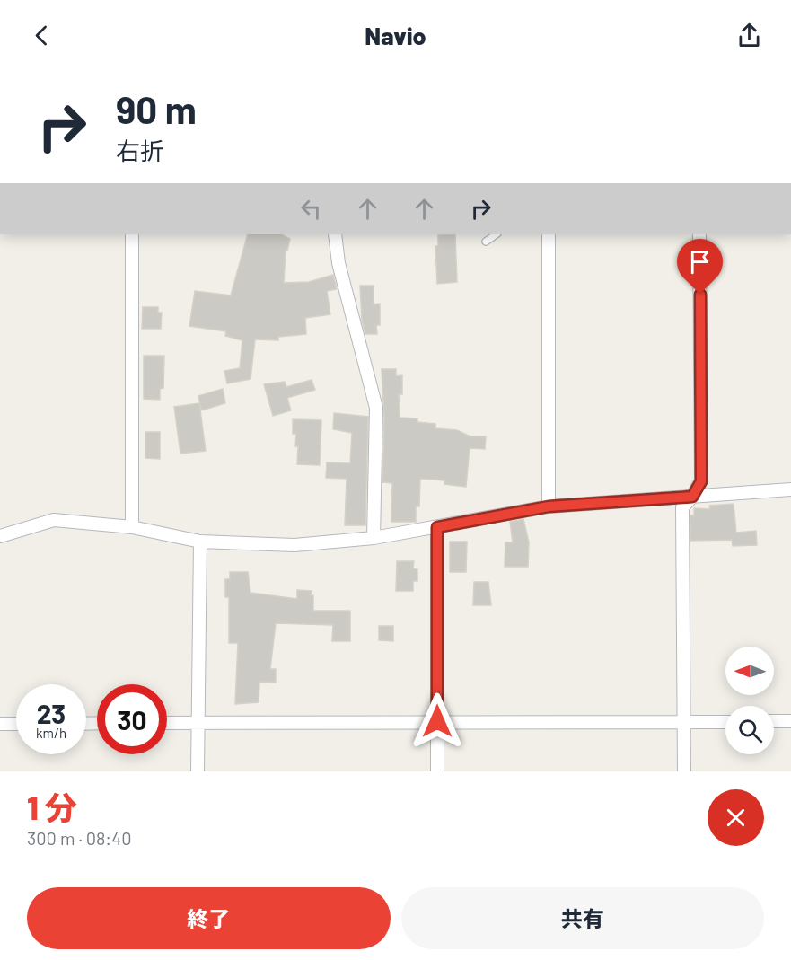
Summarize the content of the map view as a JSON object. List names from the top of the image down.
{
  "north": "left",
  "page": {
    "header": "Navio",
    "turn": ["90 m", "右折"],
    "speed": "23 km/h",
    "limit": "30",
    "heading": ["1 分", "300 m · 08:40"],
    "buttons": ["終了", "共有"]
  }
}
